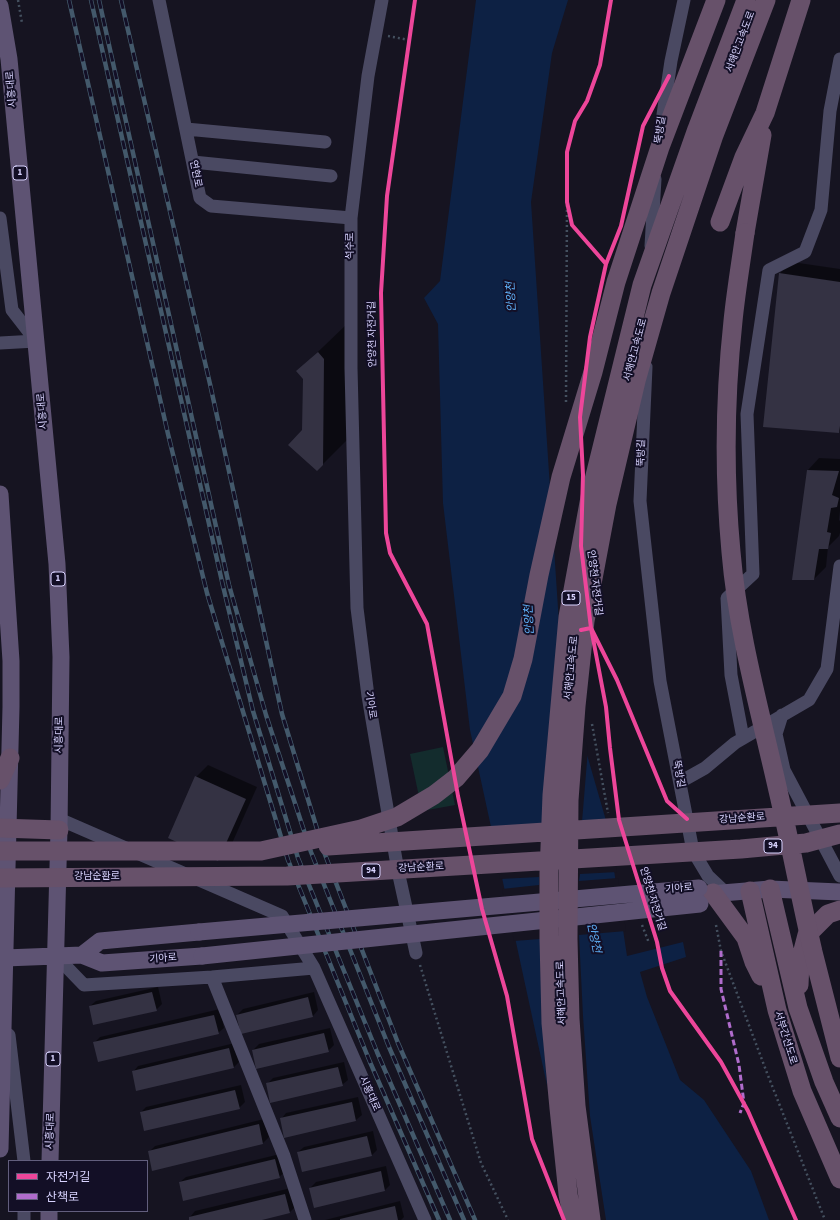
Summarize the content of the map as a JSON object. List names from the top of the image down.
{
  "streets": {
    "highway": [
      "서해안고속도로",
      "15",
      "강남순환로",
      "94",
      "서부간선도로"
    ],
    "main road": ["시흥대로", "1", "기아로"],
    "street": ["뚝방길", "연현로", "석수로"],
    "cycle path": ["안양천 자전거길"]
  },
  "crossings": [
    ["시흥대로", "기아로"],
    ["뚝방길", "기아로"],
    ["연현로", "석수로"],
    ["석수로", "기아로"],
    ["기아로", "서부간선도로"]
  ],
  "water": ["안양천"],
  "legend": ["자전거길", "산책로"]
}
